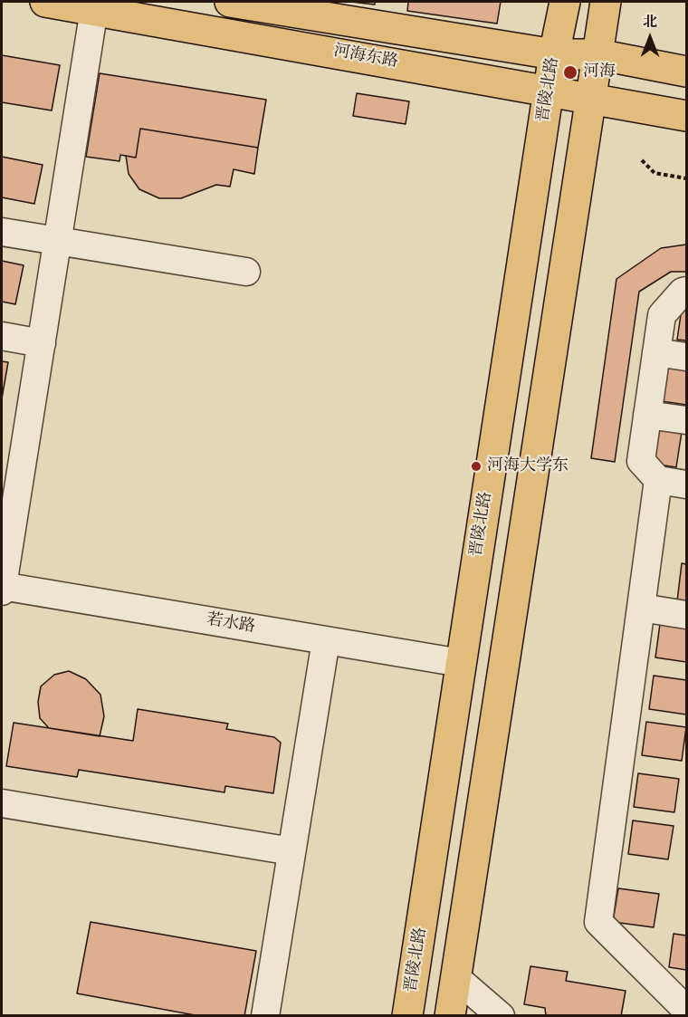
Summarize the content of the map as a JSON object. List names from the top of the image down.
{
  "streets": {
    "main road": ["河海东路", "晋陵北路"],
    "lane": ["若水路"]
  },
  "crossings": [
    ["河海东路", "晋陵北路"],
    ["晋陵北路", "若水路"]
  ],
  "places": ["河海", "河海大学东"],
  "north": "top"
}
